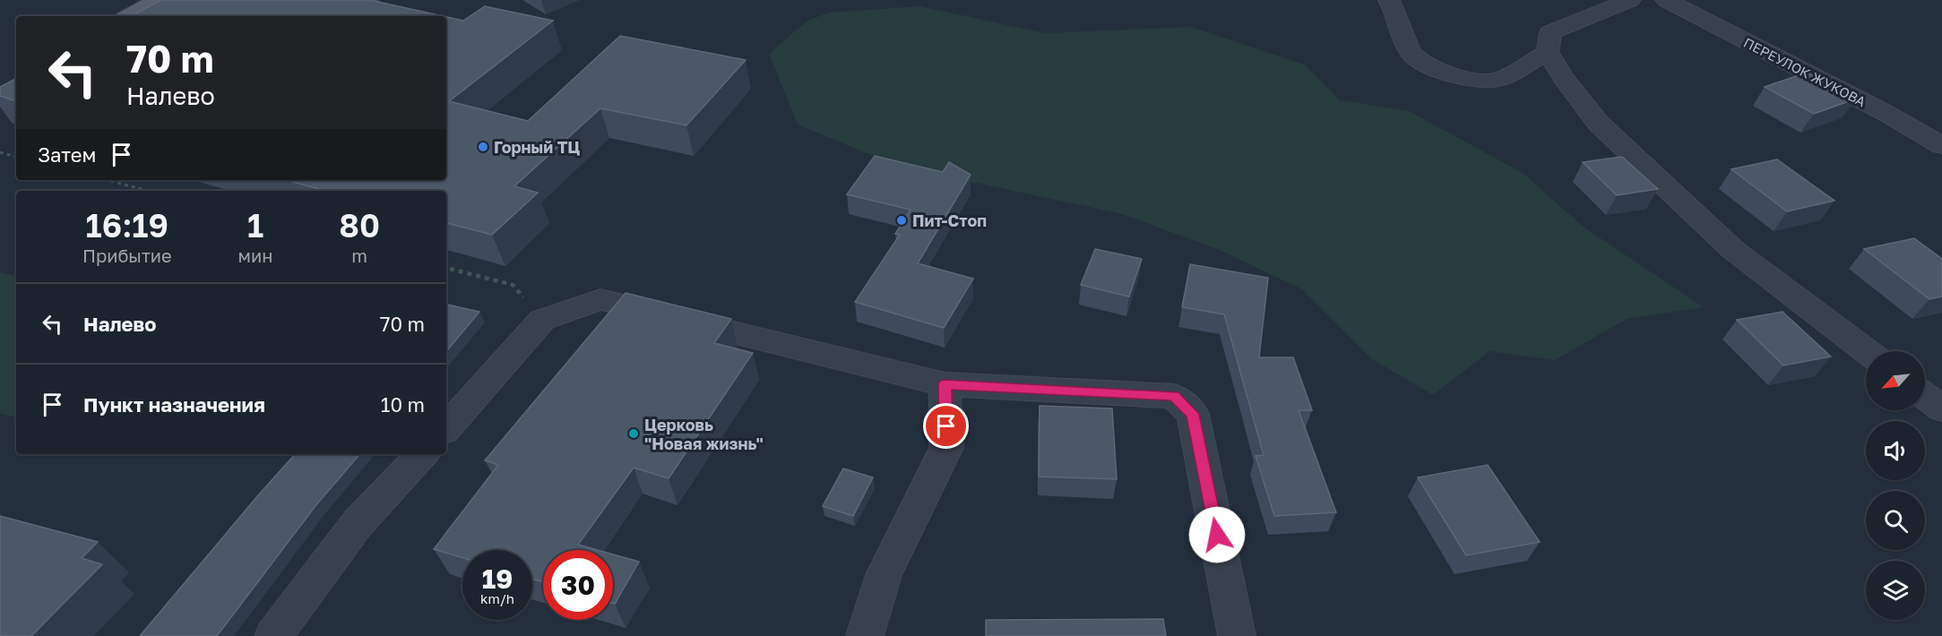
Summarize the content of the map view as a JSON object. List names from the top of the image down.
{
  "streets": {
    "street": ["ПЕРЕУЛОК ЖУКОВА"]
  },
  "places": ["Горный ТЦ", "Пит-Стоп", "Церковь \"Новая жизнь\""],
  "north": "bottom left",
  "page": {
    "turn": ["70 m", "Налево"],
    "then": "Затем",
    "eta": [
      "16:19",
      "Прибытие",
      "1",
      "мин",
      "80",
      "m"
    ],
    "list": [
      {
        "name": "Налево",
        "value": "70 m"
      },
      {
        "name": "Пункт назначения",
        "value": "10 m"
      }
    ],
    "speed": "19 km/h",
    "limit": "30"
  }
}
